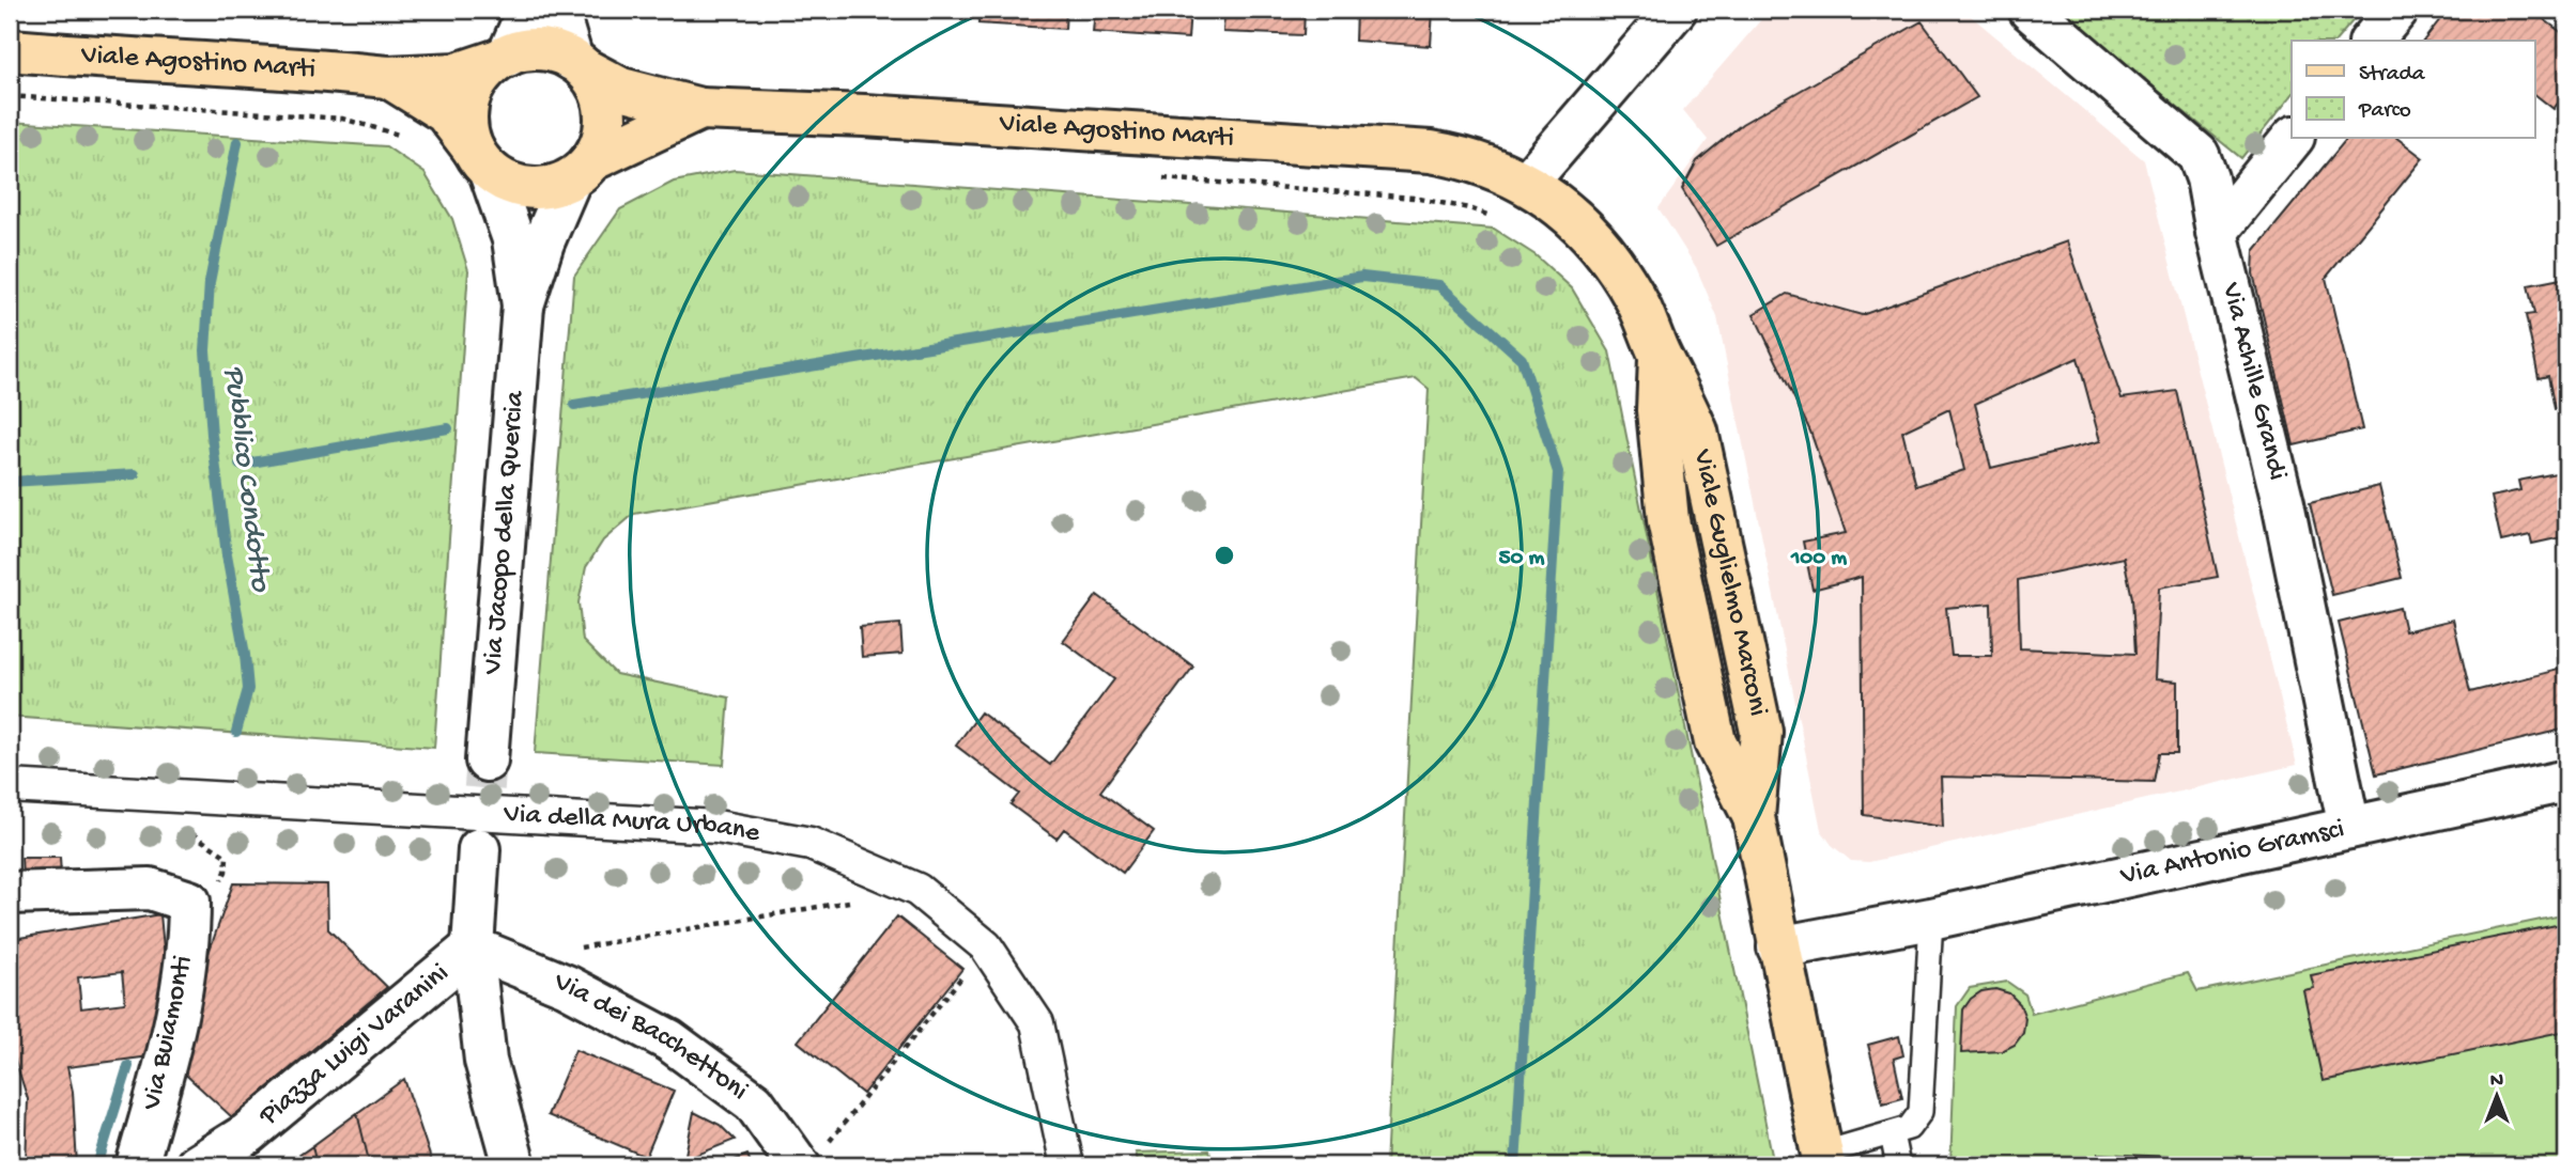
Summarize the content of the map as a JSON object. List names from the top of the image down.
{
  "streets": {
    "main road": ["Viale Agostino Marti", "Viale Guglielmo Marconi"],
    "street": [
      "Via Achille Grandi",
      "Via Jacopo della Quercia",
      "Via della Mura Urbane",
      "Via Antonio Gramsci",
      "Via Buiamonti",
      "Via dei Bacchettoni",
      "Piazza Luigi Varanini"
    ]
  },
  "crossings": [
    ["Viale Agostino Marti", "Via Jacopo della Quercia"],
    ["Viale Agostino Marti", "Viale Guglielmo Marconi"],
    ["Via Achille Grandi", "Via Antonio Gramsci"],
    ["Viale Guglielmo Marconi", "Via Antonio Gramsci"],
    ["Via dei Bacchettoni", "Piazza Luigi Varanini"]
  ],
  "water": ["Pubblico Condotto"],
  "legend": ["Strada", "Parco"],
  "north": "top",
  "rings": ["50 m", "100 m"]
}
